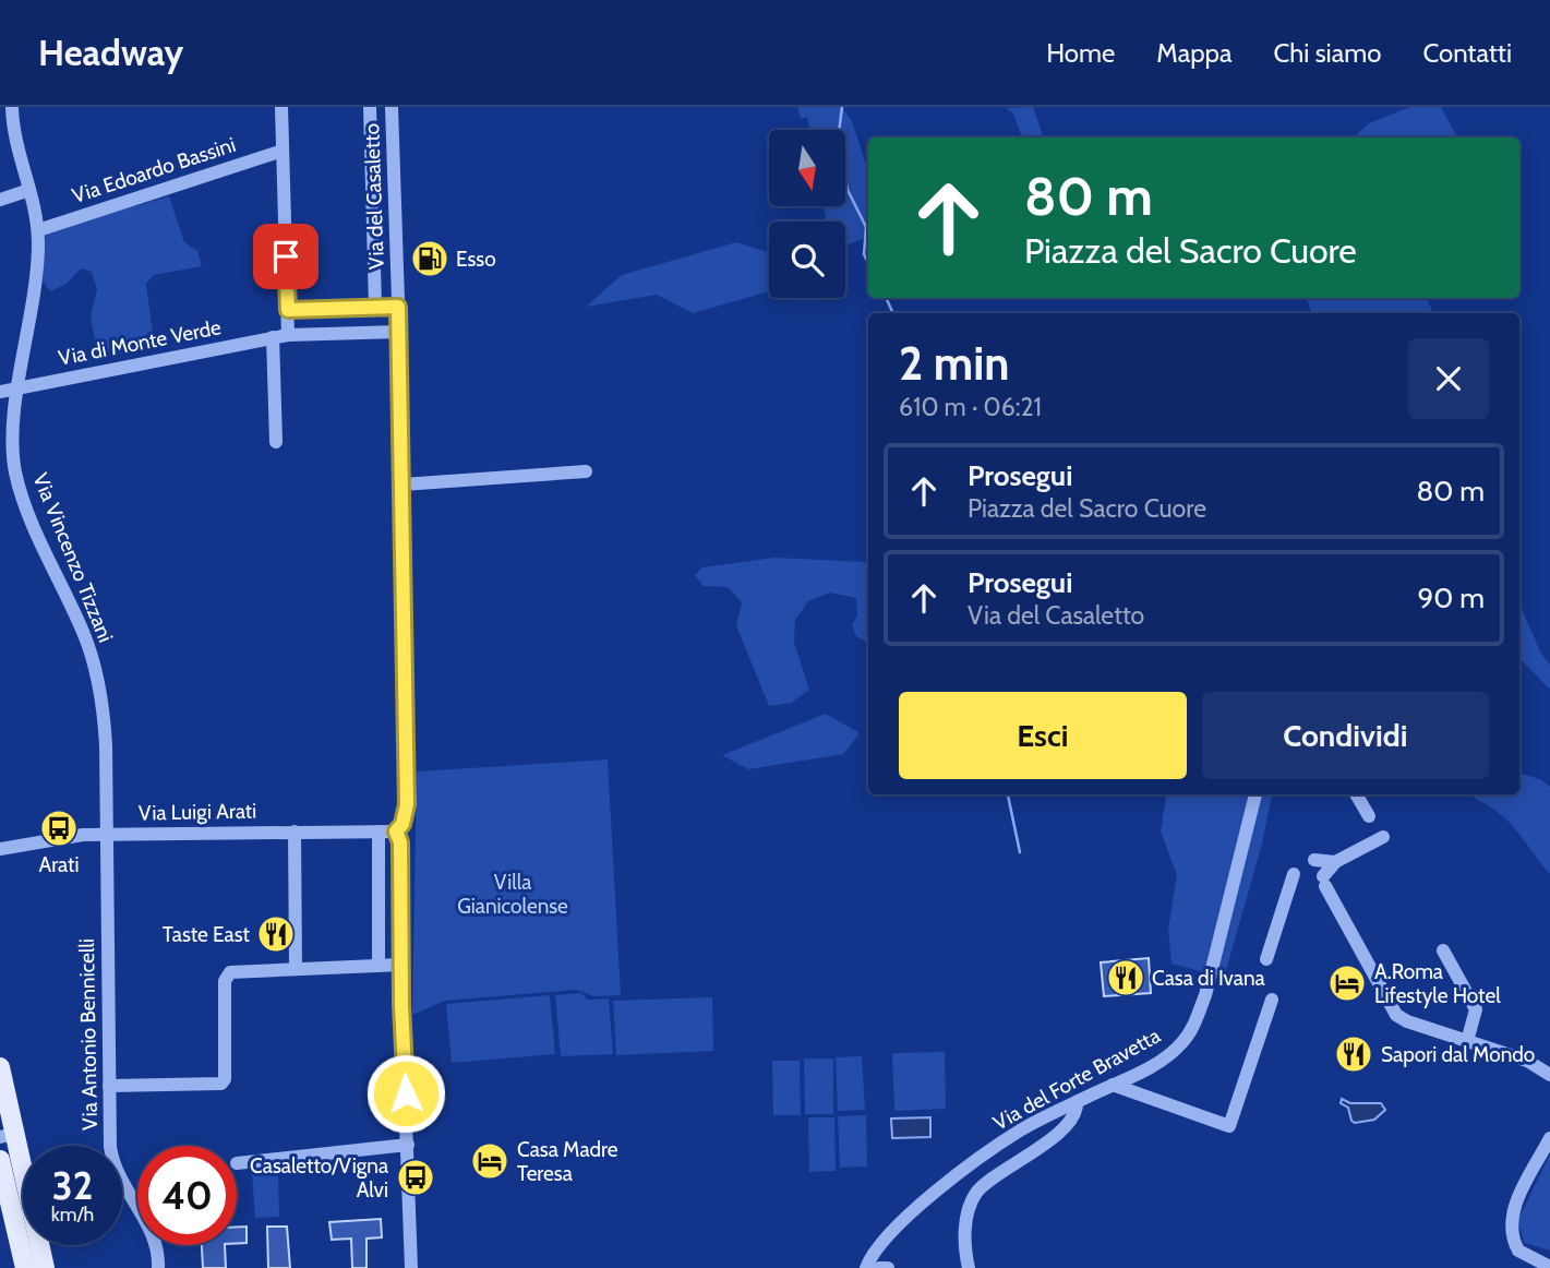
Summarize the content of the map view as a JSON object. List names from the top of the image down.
{
  "streets": {
    "street": [
      "Via Edoardo Bassini",
      "Via del Casaletto",
      "Via di Monte Verde",
      "Via Vincenzo Tizzani",
      "Via Luigi Arati",
      "Via Antonio Bennicelli",
      "Via del Forte Bravetta"
    ]
  },
  "crossings": [
    ["Via Edoardo Bassini", "Via Vincenzo Tizzani"],
    ["Via del Casaletto", "Via di Monte Verde"],
    ["Via del Casaletto", "Via Luigi Arati"],
    ["Via di Monte Verde", "Via Vincenzo Tizzani"],
    ["Via Vincenzo Tizzani", "Via Luigi Arati"],
    ["Via Vincenzo Tizzani", "Via Antonio Bennicelli"],
    ["Via Luigi Arati", "Via Antonio Bennicelli"]
  ],
  "parks": ["Villa Gianicolense"],
  "places": {
    "fuel station": ["Esso"],
    "bus stop": ["Arati", "Casaletto/Vigna Alvi"],
    "restaurant": ["Taste East", "Casa di Ivana", "Sapori dal Mondo"],
    "hotel": ["A.Roma Lifestyle Hotel", "Casa Madre Teresa"]
  },
  "north": "bottom",
  "page": {
    "header": "Headway",
    "nav": [
      "Home",
      "Mappa",
      "Chi siamo",
      "Contatti"
    ],
    "turn": ["80 m", "Piazza del Sacro Cuore"],
    "heading": ["2 min", "610 m · 06:21"],
    "list": [
      {
        "name": "Prosegui",
        "note": "Piazza del Sacro Cuore",
        "value": "80 m"
      },
      {
        "name": "Prosegui",
        "note": "Via del Casaletto",
        "value": "90 m"
      }
    ],
    "buttons": ["Esci", "Condividi"],
    "speed": "32 km/h",
    "limit": "40"
  }
}
